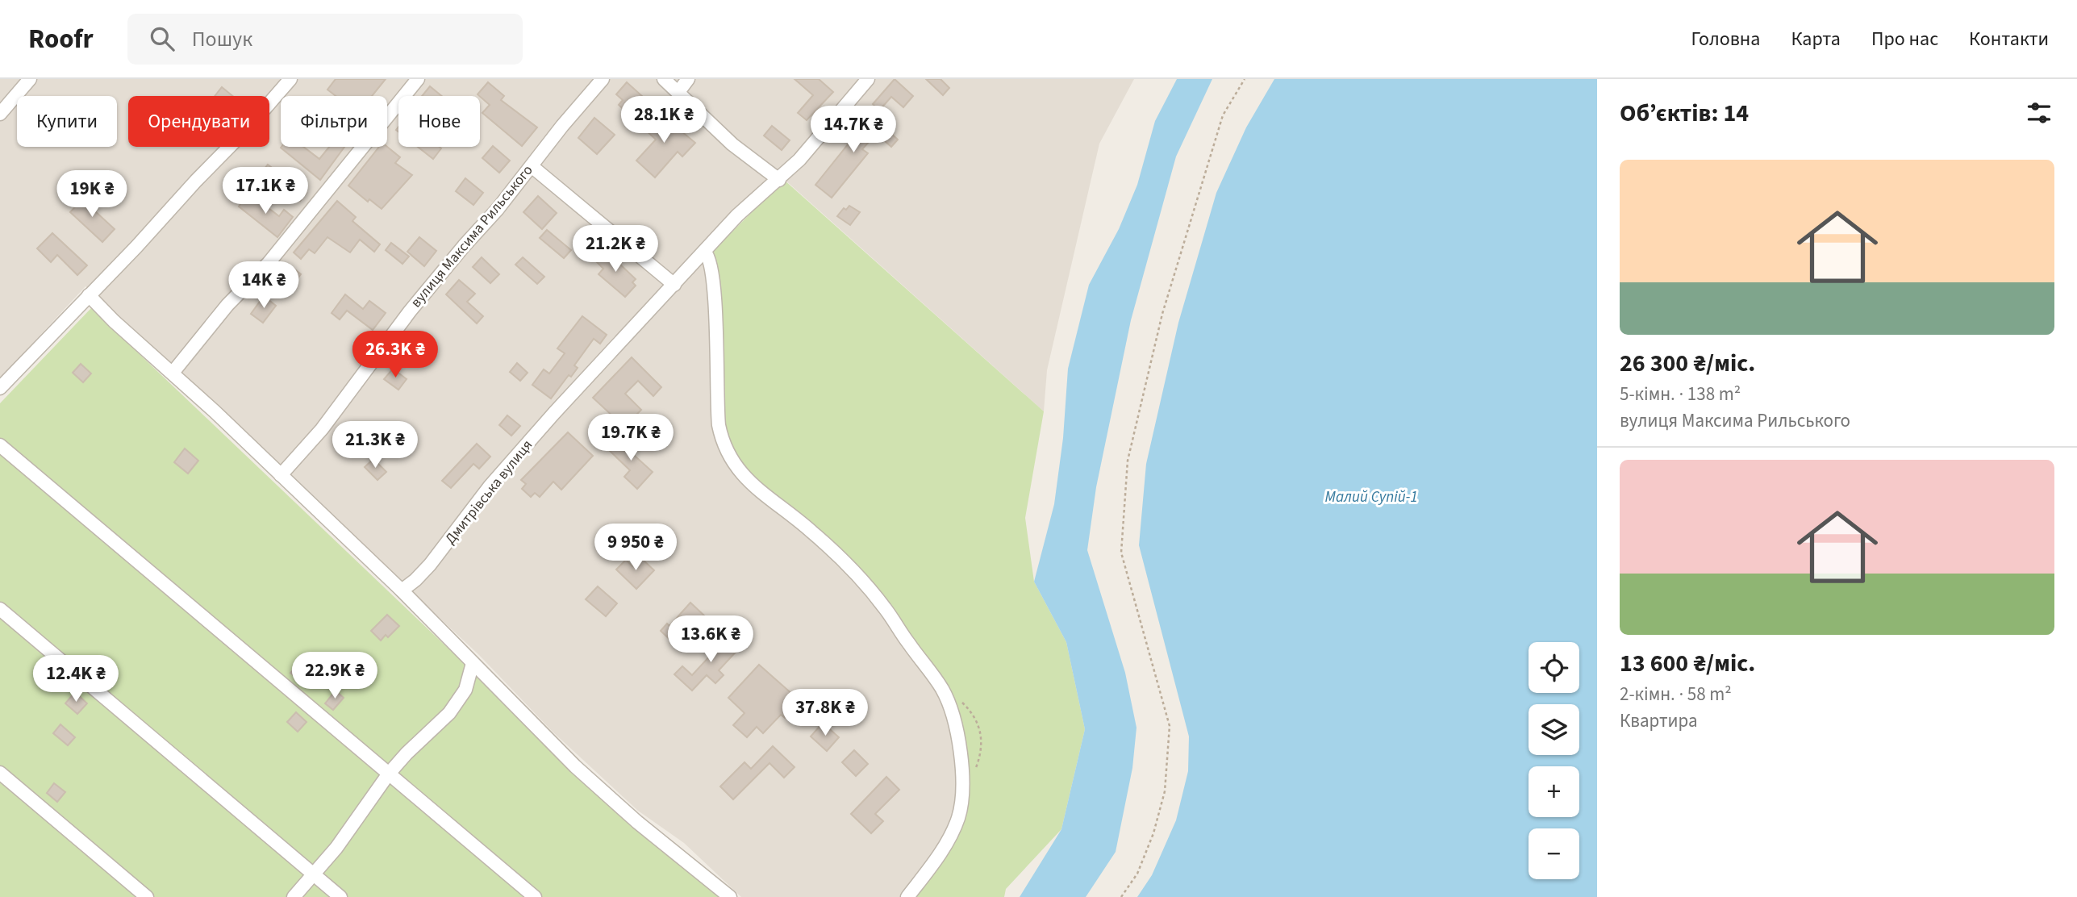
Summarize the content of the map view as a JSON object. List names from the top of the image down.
{
  "streets": {
    "street": ["вулиця Максима Рильського", "Дмитрівська вулиця"]
  },
  "water": ["Малий Супій-1"],
  "page": {
    "header": "Roofr",
    "search": "Пошук",
    "nav": [
      "Головна",
      "Карта",
      "Про нас",
      "Контакти"
    ],
    "heading": "Об’єктів: 14",
    "price": [
      "28.1K ₴",
      "14.7K ₴",
      "17.1K ₴",
      "19K ₴",
      "21.2K ₴",
      "14K ₴",
      "26.3K ₴",
      "19.7K ₴",
      "21.3K ₴",
      "9 950 ₴",
      "13.6K ₴",
      "22.9K ₴",
      "12.4K ₴",
      "37.8K ₴"
    ],
    "chip": [
      "Купити",
      "Орендувати",
      "Фільтри",
      "Нове"
    ],
    "list": [
      {
        "name": "26 300 ₴/міс.",
        "note": "5-кімн. · 138 m² · вулиця Максима Рильського"
      },
      {
        "name": "13 600 ₴/міс.",
        "note": "2-кімн. · 58 m² · Квартира"
      }
    ],
    "map_buttons": ["+", "−"]
  }
}
